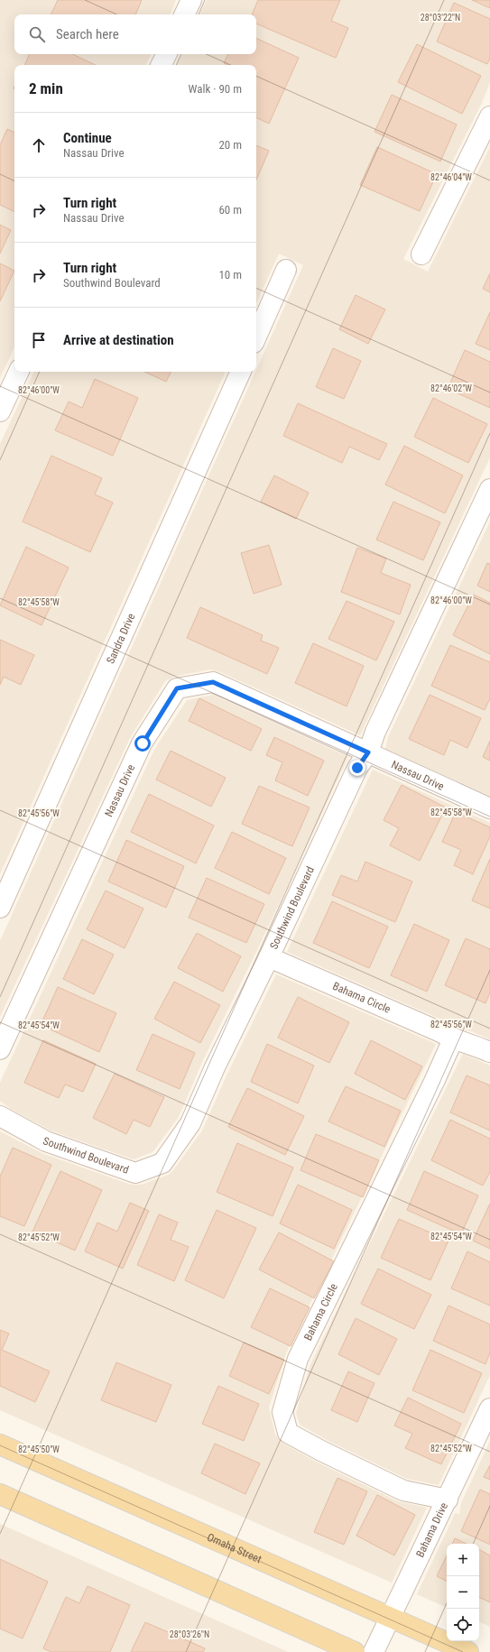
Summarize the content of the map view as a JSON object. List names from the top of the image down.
{
  "streets": {
    "main road": ["Omaha Street"],
    "street": [
      "Sandra Drive",
      "Nassau Drive",
      "Southwind Boulevard",
      "Bahama Circle",
      "Bahama Drive"
    ]
  },
  "crossings": [
    ["Nassau Drive", "Southwind Boulevard"],
    ["Southwind Boulevard", "Bahama Circle"],
    ["Bahama Circle", "Bahama Drive"],
    ["Bahama Drive", "Omaha Street"]
  ],
  "page": {
    "search": "Search here",
    "heading": ["2 min", "Walk · 90 m"],
    "list": [
      ["Continue", "Nassau Drive", "20 m"],
      ["Turn right", "Nassau Drive", "60 m"],
      ["Turn right", "Southwind Boulevard", "10 m"],
      "Arrive at destination"
    ],
    "map_buttons": ["+", "−"]
  },
  "coordinates": [
    "28°03'22\"N",
    "82°46'04\"W",
    "82°46'02\"W",
    "82°46'00\"W",
    "82°45'58\"W",
    "82°45'56\"W",
    "82°45'54\"W",
    "82°45'52\"W",
    "82°45'50\"W",
    "28°03'26\"N"
  ]
}
